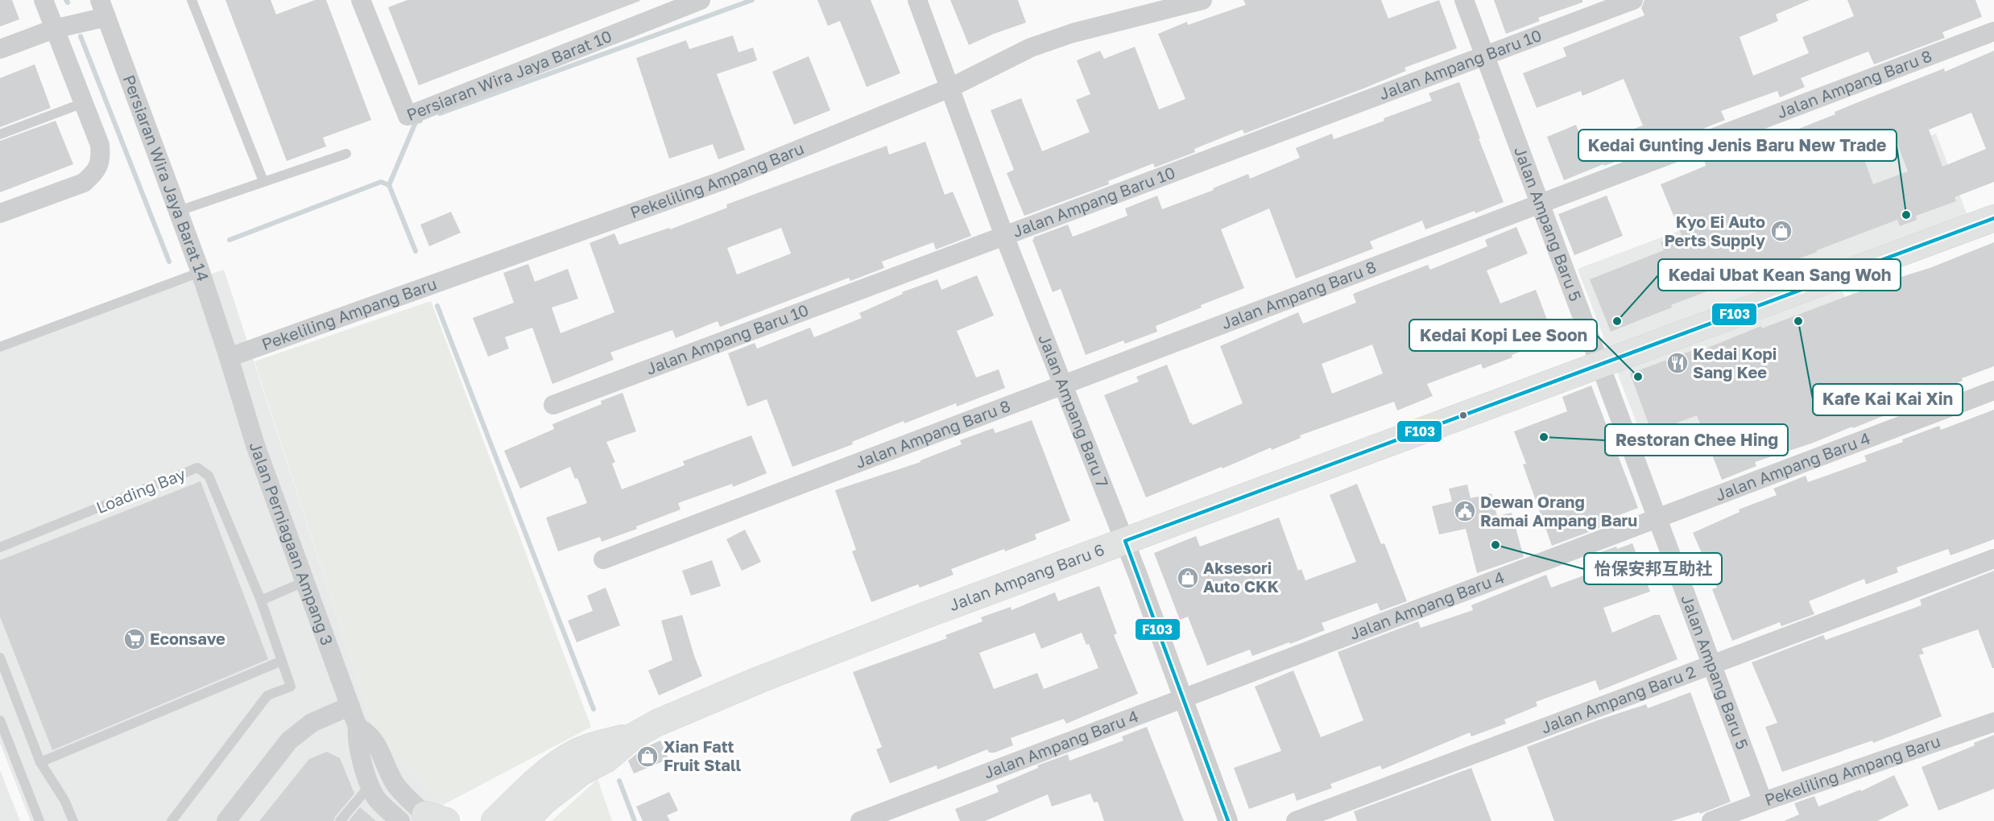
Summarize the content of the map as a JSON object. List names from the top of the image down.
{
  "streets": {
    "main road": ["Jalan Ampang Baru 6"],
    "street": [
      "Jalan Ampang Baru 10",
      "Persiaran Wira Jaya Barat 10",
      "Jalan Ampang Baru 8",
      "Persiaran Wira Jaya Barat 14",
      "Pekeliling Ampang Baru",
      "Jalan Ampang Baru 5",
      "Jalan Ampang Baru 7",
      "Jalan Ampang Baru 4",
      "Jalan Perniagaan Ampang 3",
      "Jalan Ampang Baru 2"
    ],
    "lane": ["Loading Bay"]
  },
  "crossings": [
    ["Jalan Ampang Baru 10", "Jalan Ampang Baru 5"],
    ["Jalan Ampang Baru 10", "Jalan Ampang Baru 7"],
    ["Jalan Ampang Baru 8", "Jalan Ampang Baru 5"],
    ["Jalan Ampang Baru 8", "Jalan Ampang Baru 7"],
    ["Persiaran Wira Jaya Barat 14", "Pekeliling Ampang Baru"],
    ["Persiaran Wira Jaya Barat 14", "Jalan Perniagaan Ampang 3"],
    ["Pekeliling Ampang Baru", "Jalan Ampang Baru 5"],
    ["Pekeliling Ampang Baru", "Jalan Ampang Baru 7"],
    ["Pekeliling Ampang Baru", "Jalan Perniagaan Ampang 3"],
    ["Jalan Ampang Baru 5", "Jalan Ampang Baru 4"],
    ["Jalan Ampang Baru 5", "Jalan Ampang Baru 6"],
    ["Jalan Ampang Baru 5", "Jalan Ampang Baru 2"],
    ["Jalan Ampang Baru 7", "Jalan Ampang Baru 4"],
    ["Jalan Ampang Baru 7", "Jalan Ampang Baru 6"]
  ],
  "places": {
    "other": [
      "Kedai Gunting Jenis Baru New Trade",
      "Kedai Ubat Kean Sang Woh",
      "Kafe Kai Kai Xin",
      "Kedai Kopi Lee Soon",
      "Restoran Chee Hing",
      "怡保安邦互助社"
    ],
    "shop": ["Kyo Ei Auto Perts Supply", "Aksesori Auto CKK", "Xian Fatt Fruit Stall"],
    "restaurant": ["Kedai Kopi Sang Kee"],
    "public building": ["Dewan Orang Ramai Ampang Baru"],
    "supermarket": ["Econsave"]
  },
  "lines": ["transit line F103"]
}
